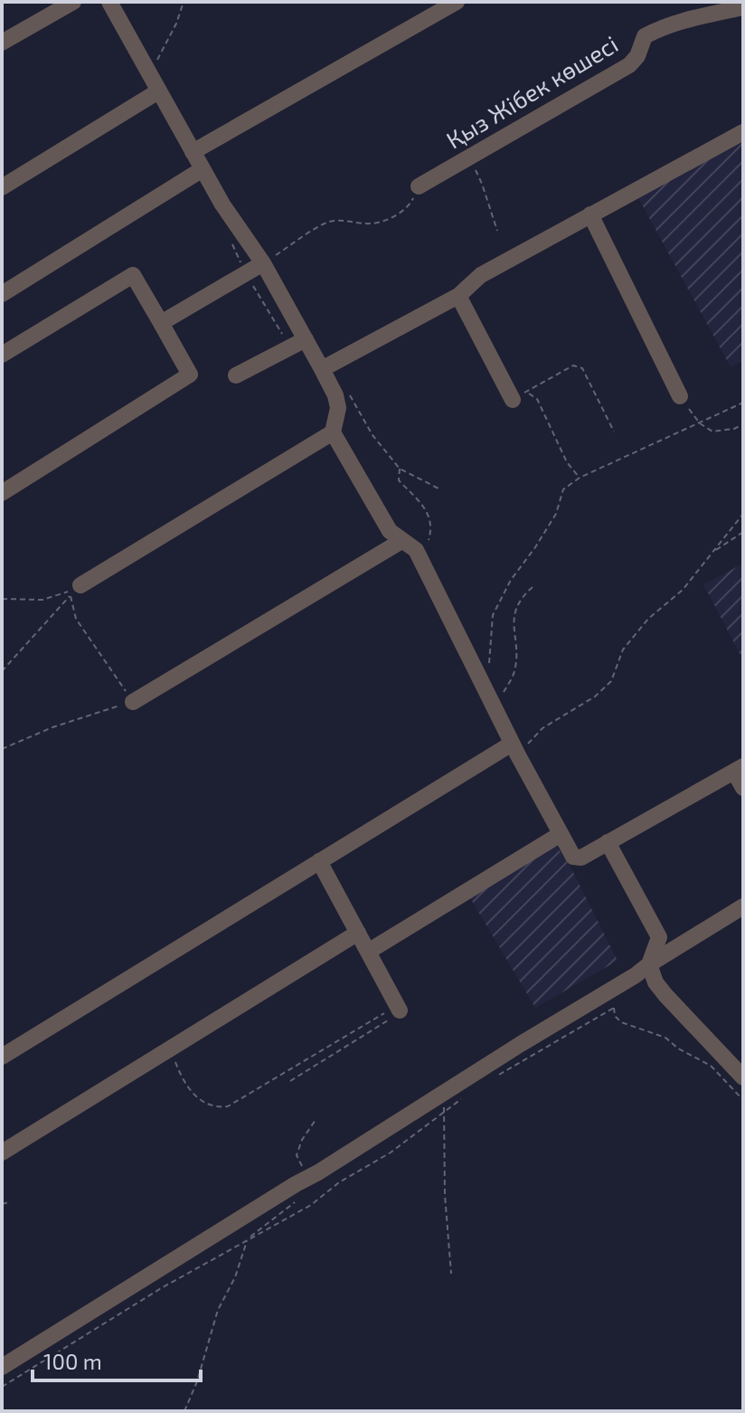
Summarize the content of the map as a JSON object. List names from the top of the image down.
{
  "streets": {
    "street": ["Қыз Жібек көшесі"]
  },
  "scale_bar": "100 m"
}
